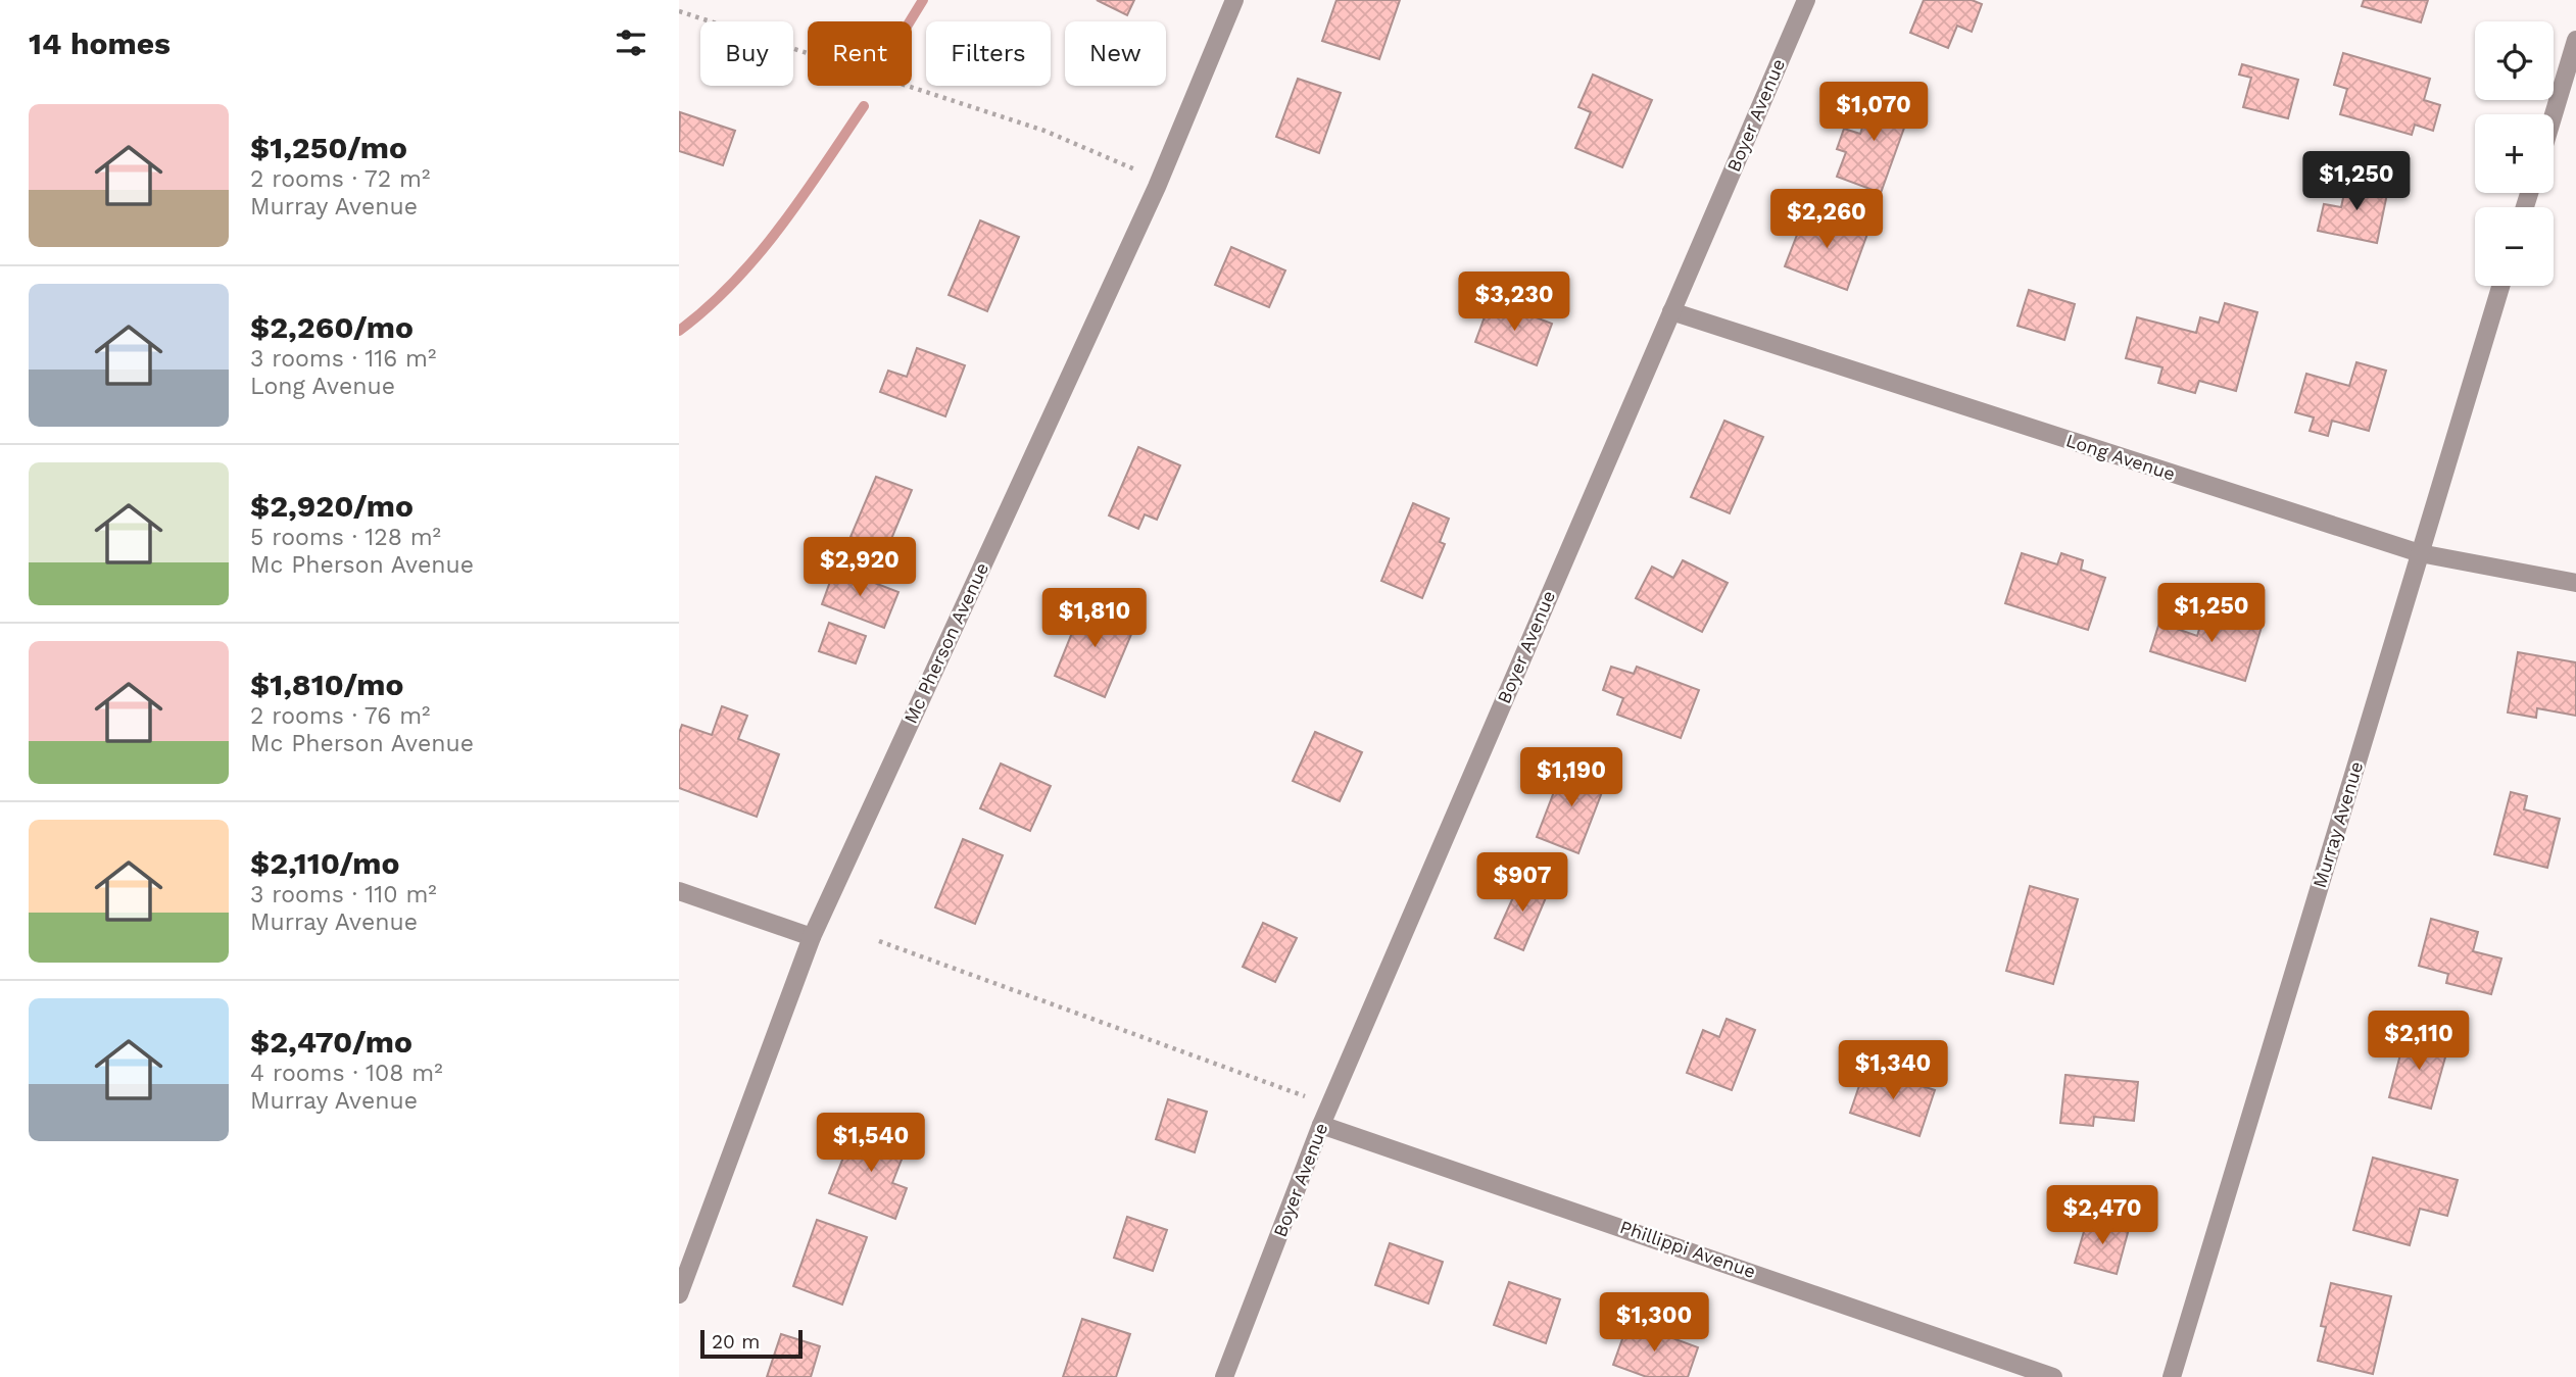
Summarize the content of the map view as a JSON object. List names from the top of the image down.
{
  "streets": {
    "street": [
      "Boyer Avenue",
      "Long Avenue",
      "Mc Pherson Avenue",
      "Murray Avenue",
      "Phillippi Avenue"
    ]
  },
  "crossings": [
    ["Boyer Avenue", "Long Avenue"],
    ["Boyer Avenue", "Phillippi Avenue"],
    ["Long Avenue", "Murray Avenue"]
  ],
  "scale_bar": "20 m",
  "page": {
    "heading": "14 homes",
    "map_buttons": ["+", "−"],
    "chip": [
      "Buy",
      "Rent",
      "Filters",
      "New"
    ],
    "price": [
      "$1,070",
      "$1,250",
      "$2,260",
      "$3,230",
      "$2,920",
      "$1,250",
      "$1,810",
      "$1,190",
      "$907",
      "$2,110",
      "$1,340",
      "$1,540",
      "$2,470",
      "$1,300"
    ],
    "list": [
      {
        "name": "$1,250/mo",
        "note": "2 rooms · 72 m² · Murray Avenue"
      },
      {
        "name": "$2,260/mo",
        "note": "3 rooms · 116 m² · Long Avenue"
      },
      {
        "name": "$2,920/mo",
        "note": "5 rooms · 128 m² · Mc Pherson Avenue"
      },
      {
        "name": "$1,810/mo",
        "note": "2 rooms · 76 m² · Mc Pherson Avenue"
      },
      {
        "name": "$2,110/mo",
        "note": "3 rooms · 110 m² · Murray Avenue"
      },
      {
        "name": "$2,470/mo",
        "note": "4 rooms · 108 m² · Murray Avenue"
      }
    ],
    "scale": "20 m"
  }
}
